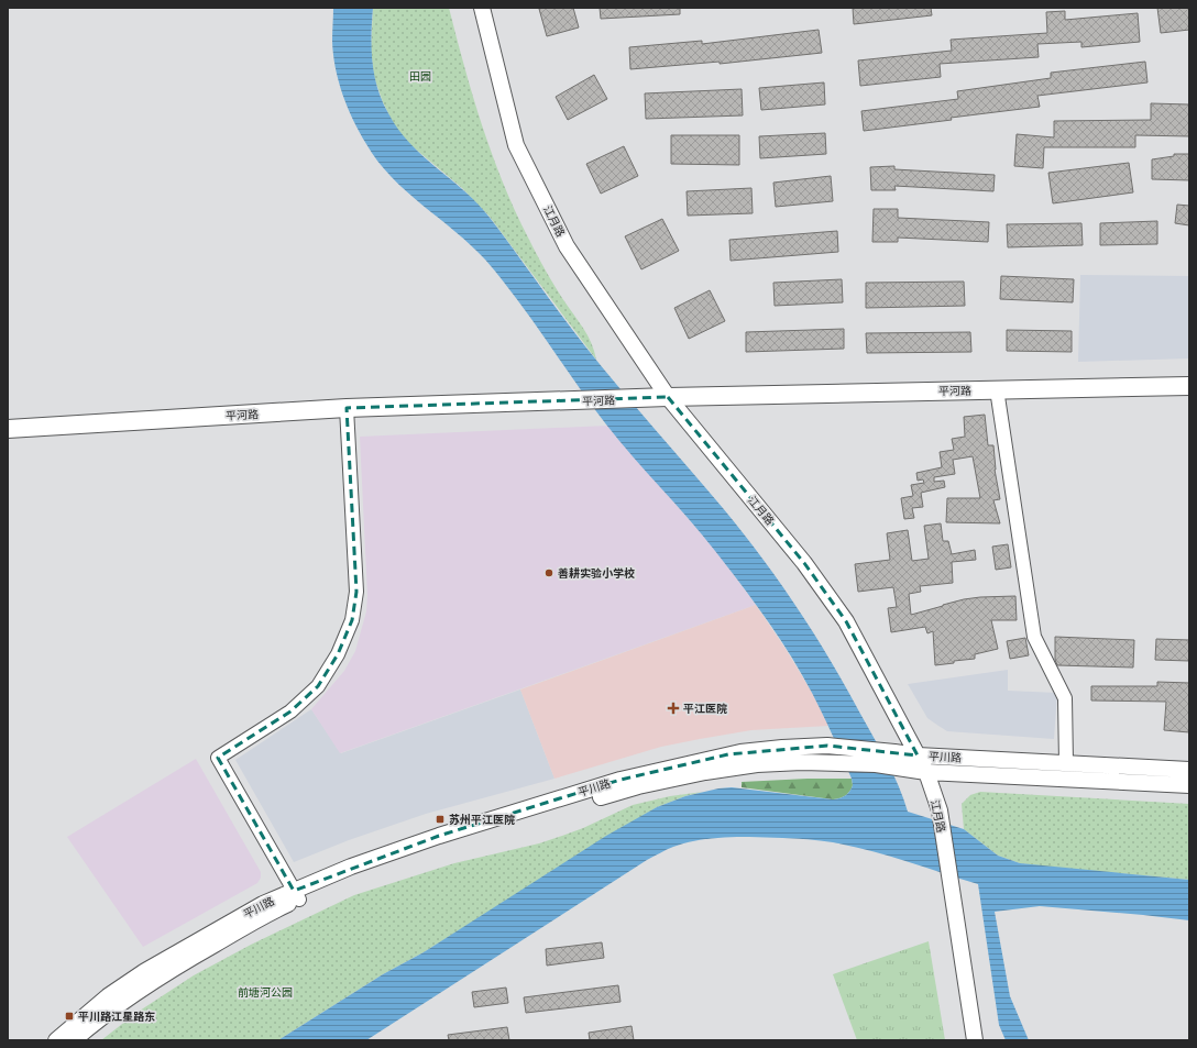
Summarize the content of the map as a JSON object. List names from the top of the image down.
{
  "streets": {
    "main road": ["平河路"],
    "street": ["江月路", "平川路"]
  },
  "crossings": [
    ["江月路", "平河路"],
    ["江月路", "平川路"]
  ],
  "parks": ["田园", "前塘河公园"],
  "places": {
    "other": ["善耕实验小学校"],
    "health": ["平江医院"],
    "transit": ["苏州平江医院", "平川路江星路东"]
  }
}
